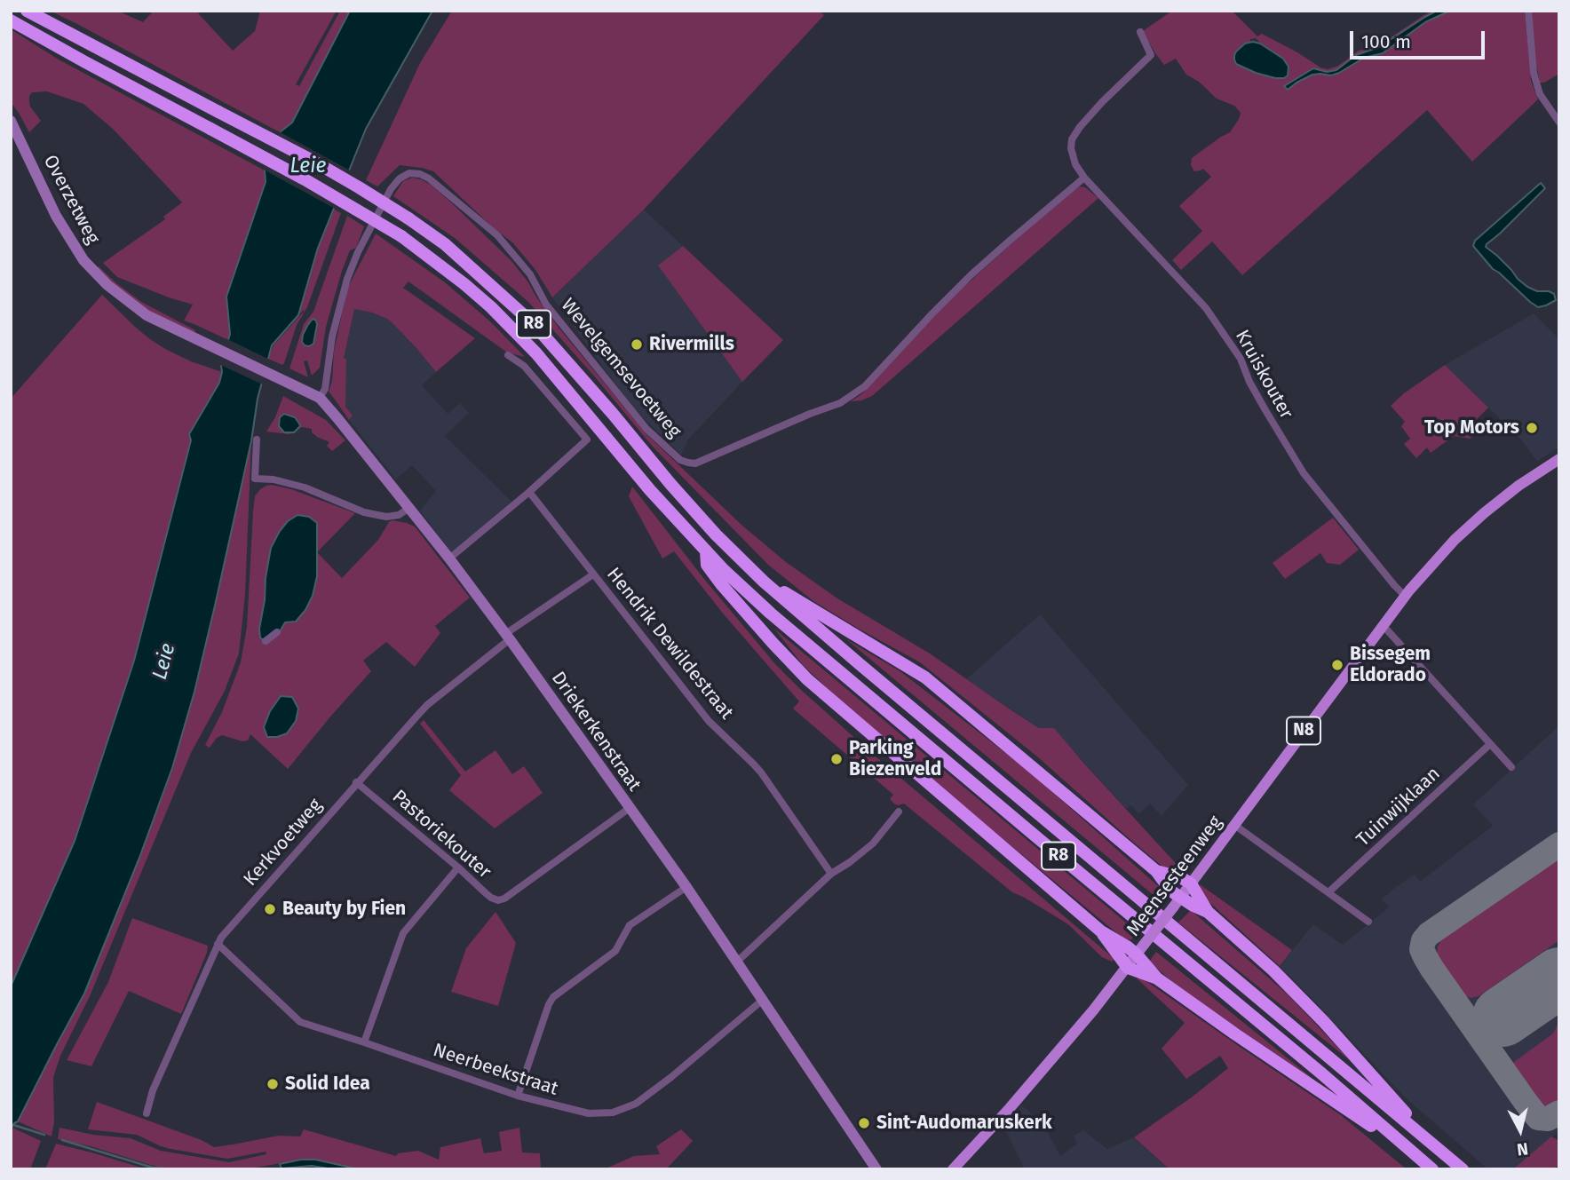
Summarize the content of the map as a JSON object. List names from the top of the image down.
{
  "streets": {
    "highway": ["R8"],
    "main road": ["N8", "Meensesteenweg"],
    "street": [
      "Overzetweg",
      "Wevelgemsevoetweg",
      "Kruiskouter",
      "Hendrik Dewildestraat",
      "Driekerkenstraat",
      "Tuinwijklaan",
      "Pastoriekouter",
      "Kerkvoetweg",
      "Neerbeekstraat"
    ]
  },
  "crossings": [
    ["Overzetweg", "Driekerkenstraat"],
    ["Wevelgemsevoetweg", "Kruiskouter"],
    ["Wevelgemsevoetweg", "Driekerkenstraat"],
    ["Kruiskouter", "N8"],
    ["Kruiskouter", "Meensesteenweg"],
    ["Hendrik Dewildestraat", "Kerkvoetweg"],
    ["N8", "Meensesteenweg"],
    ["Driekerkenstraat", "Pastoriekouter"],
    ["Driekerkenstraat", "Kerkvoetweg"],
    ["Driekerkenstraat", "Neerbeekstraat"],
    ["Pastoriekouter", "Kerkvoetweg"],
    ["Kerkvoetweg", "Neerbeekstraat"]
  ],
  "water": ["Leie"],
  "places": [
    "Rivermills",
    "Top Motors",
    "Bissegem Eldorado",
    "Parking Biezenveld",
    "Beauty by Fien",
    "Solid Idea",
    "Sint-Audomaruskerk"
  ],
  "scale_bar": "100 m",
  "north": "bottom"
}
